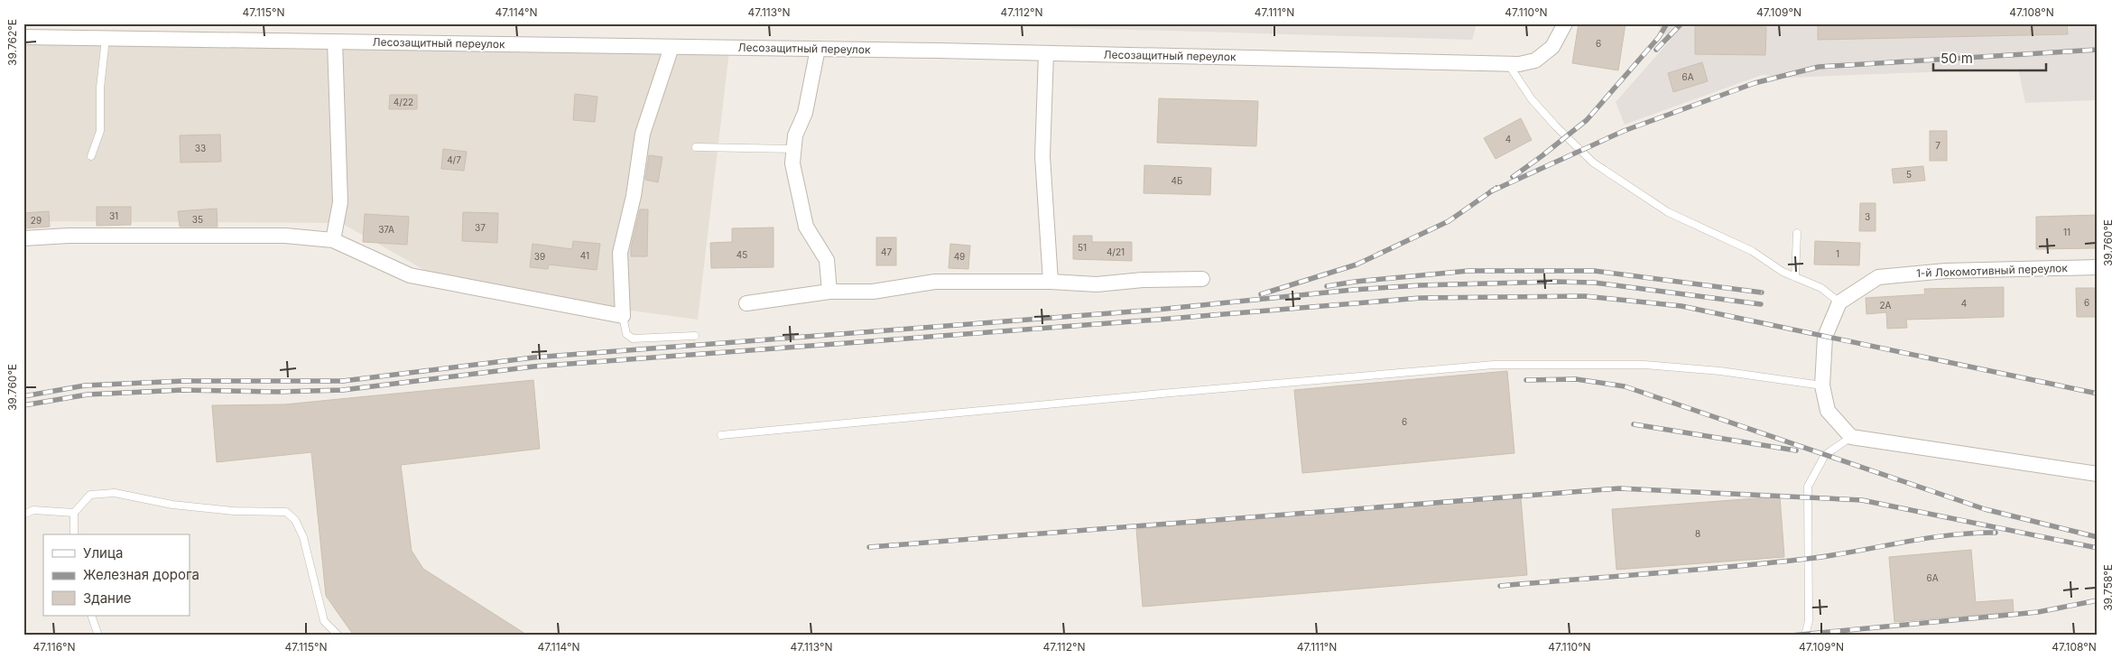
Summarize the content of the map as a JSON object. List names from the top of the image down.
{
  "streets": {
    "street": ["Лесозащитный переулок", "1-й Локомотивный переулок"]
  },
  "house_numbers": [
    "6",
    "6А",
    "4/22",
    "4",
    "7",
    "33",
    "4/7",
    "5",
    "4Б",
    "31",
    "3",
    "35",
    "29",
    "37",
    "37А",
    "11",
    "51",
    "47",
    "4/21",
    "1",
    "45",
    "41",
    "39",
    "49",
    "6",
    "4",
    "2А",
    "6",
    "8",
    "6А"
  ],
  "legend": ["Улица", "Железная дорога", "Здание"],
  "scale_bar": "50 m",
  "coordinates": [
    "47.115°N",
    "47.114°N",
    "47.113°N",
    "47.112°N",
    "47.111°N",
    "47.110°N",
    "47.109°N",
    "47.108°N",
    "39.762°E",
    "39.760°E",
    "39.758°E",
    "47.116°N"
  ]
}
